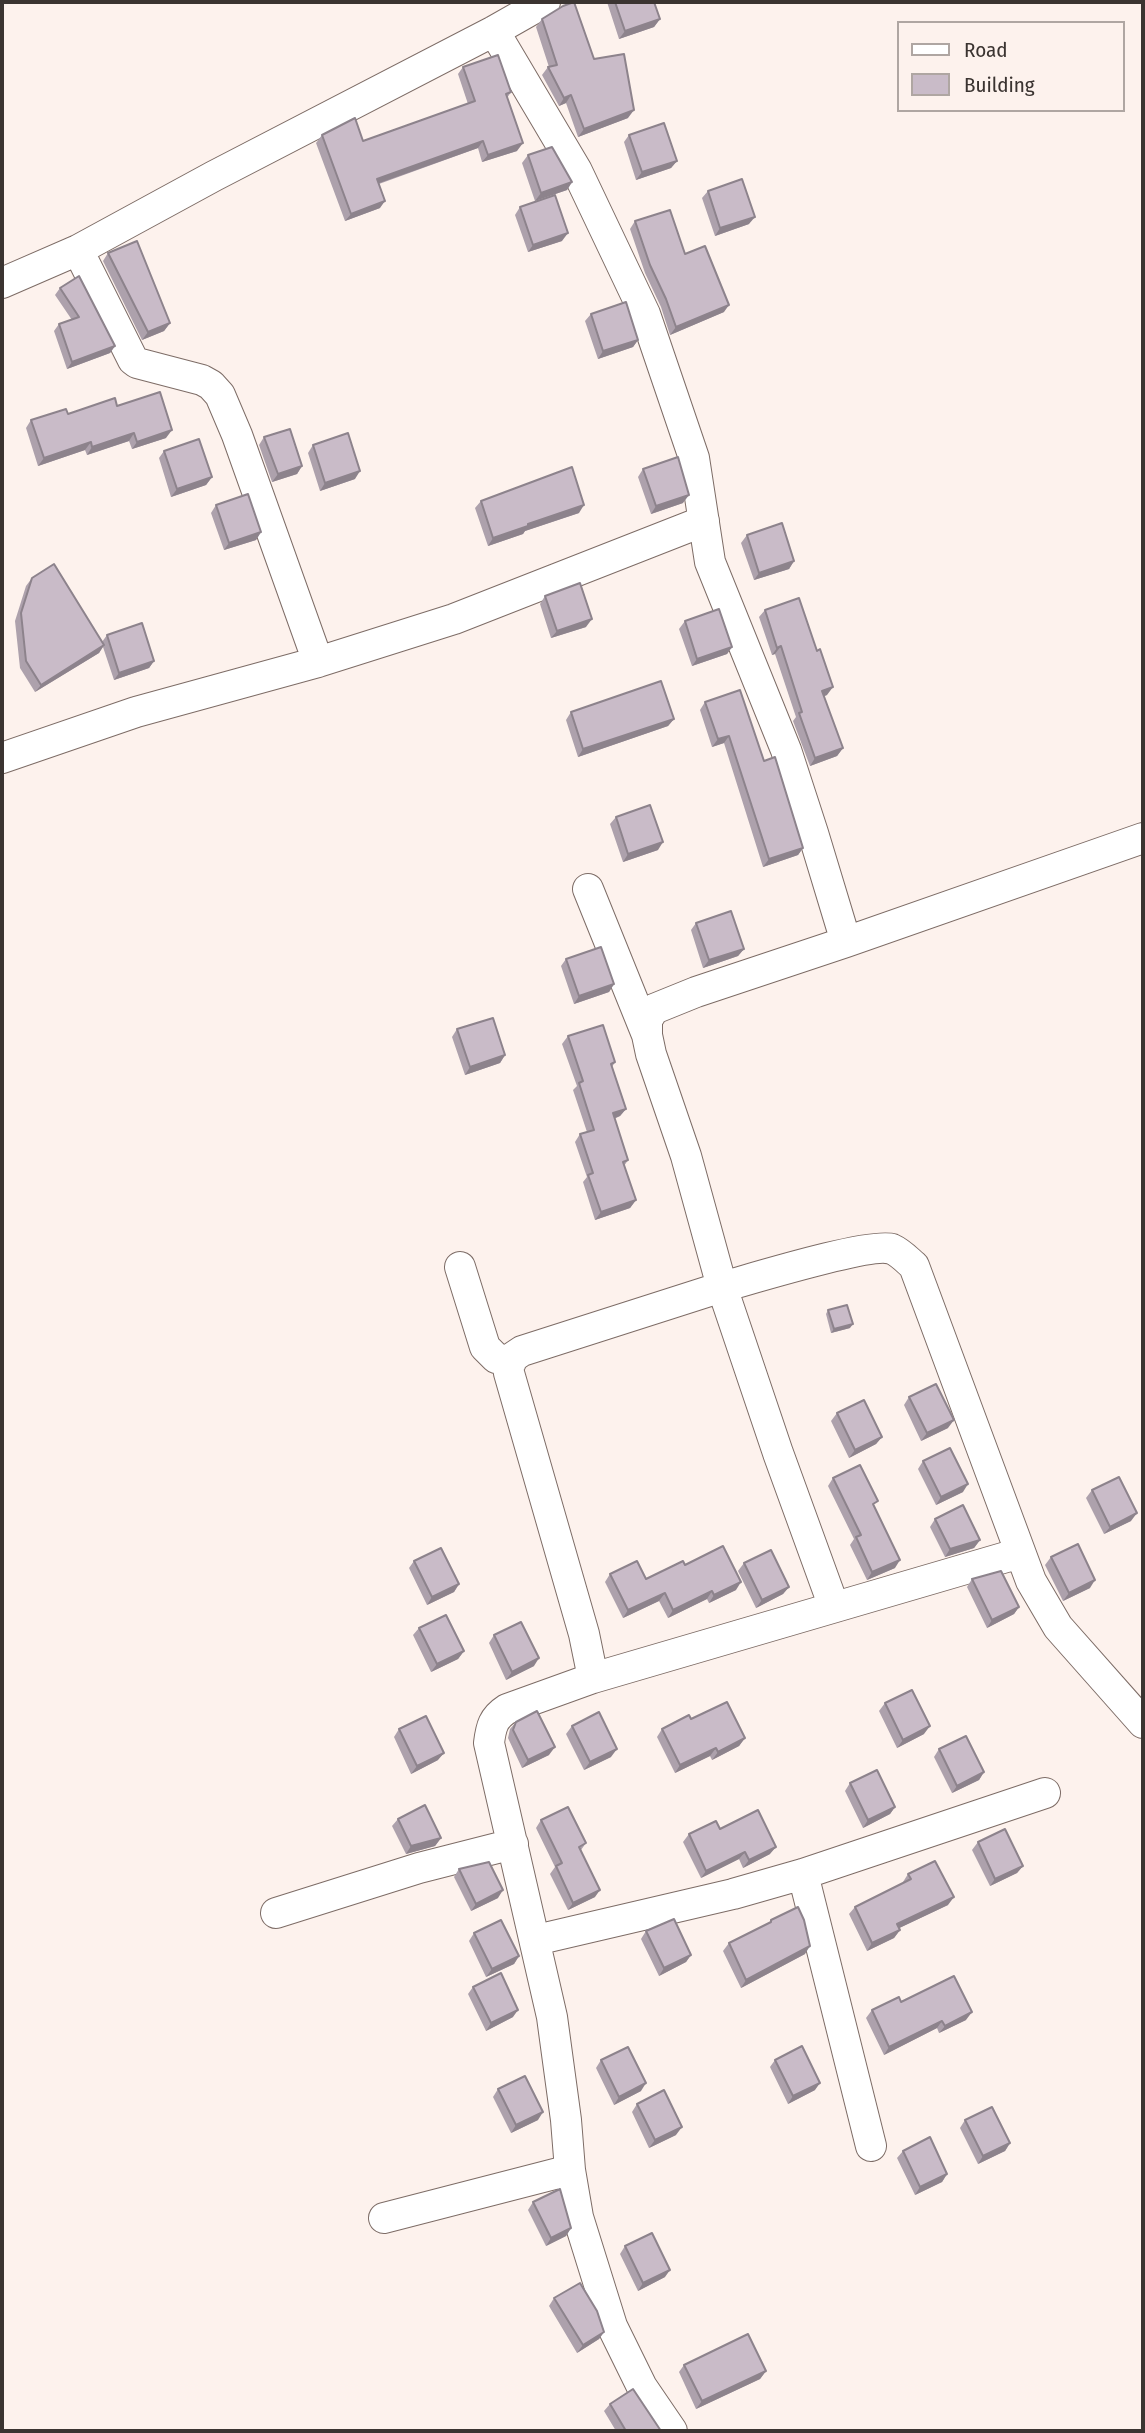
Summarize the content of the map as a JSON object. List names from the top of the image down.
{
  "legend": ["Road", "Building"]
}
